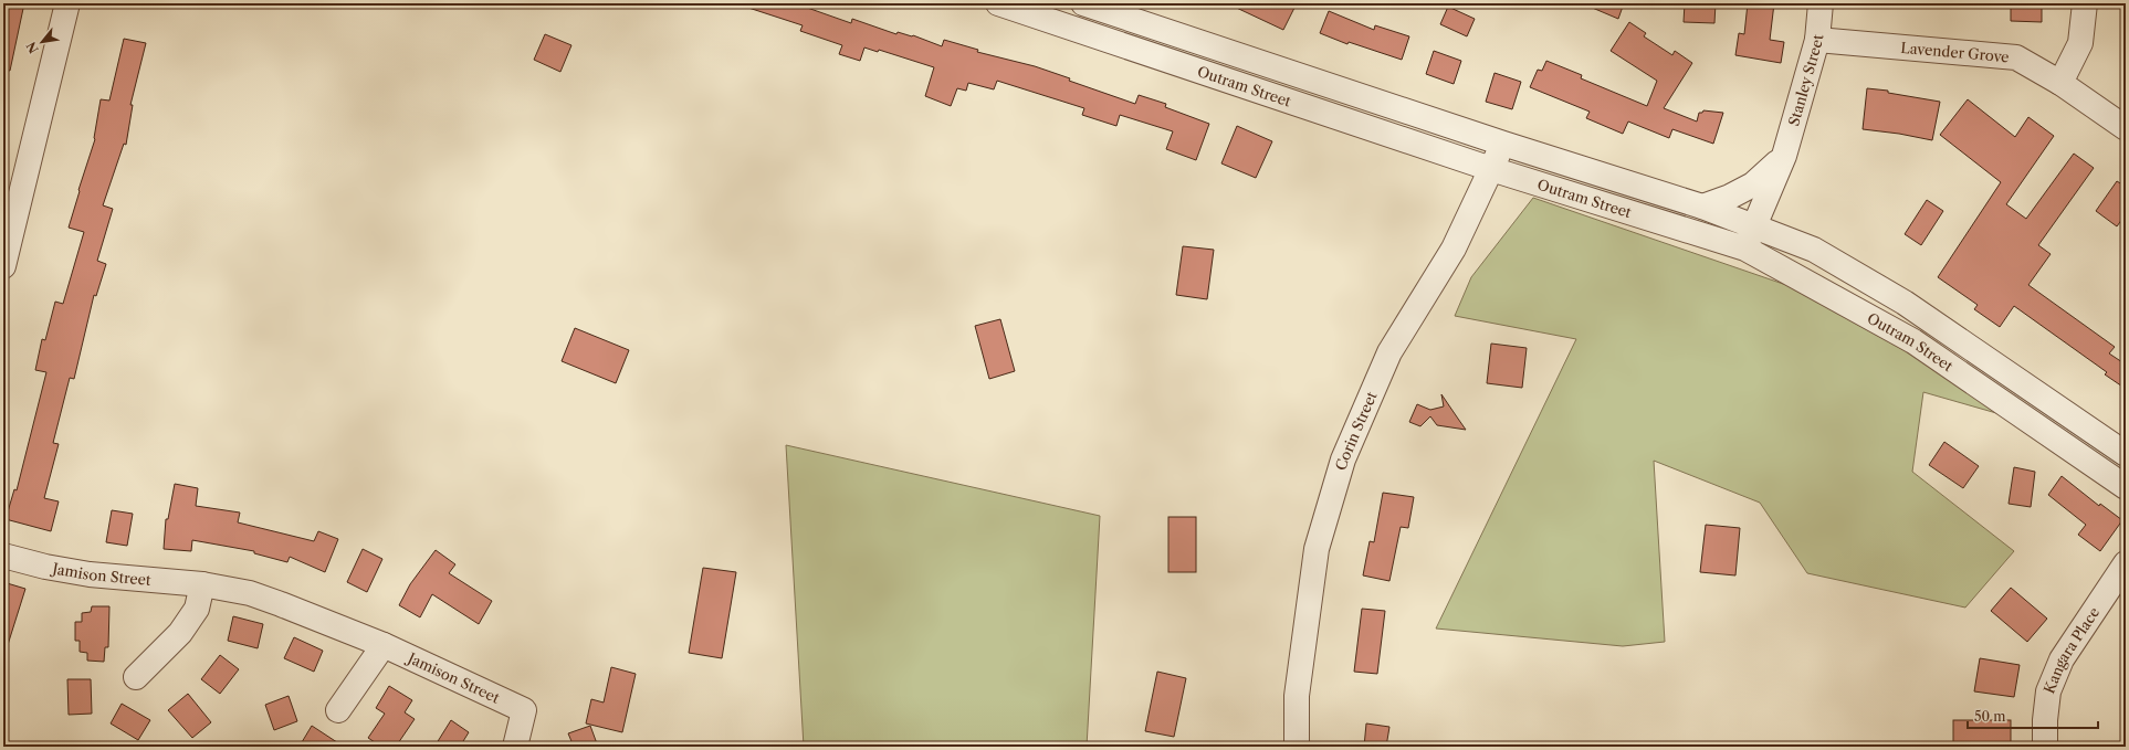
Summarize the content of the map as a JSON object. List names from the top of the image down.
{
  "streets": {
    "street": [
      "Lavender Grove",
      "Stanley Street",
      "Outram Street",
      "Corin Street",
      "Jamison Street",
      "Kangara Place"
    ]
  },
  "crossings": [
    ["Lavender Grove", "Stanley Street"],
    ["Stanley Street", "Outram Street"],
    ["Outram Street", "Corin Street"]
  ],
  "scale_bar": "50 m",
  "north": "bottom left"
}
